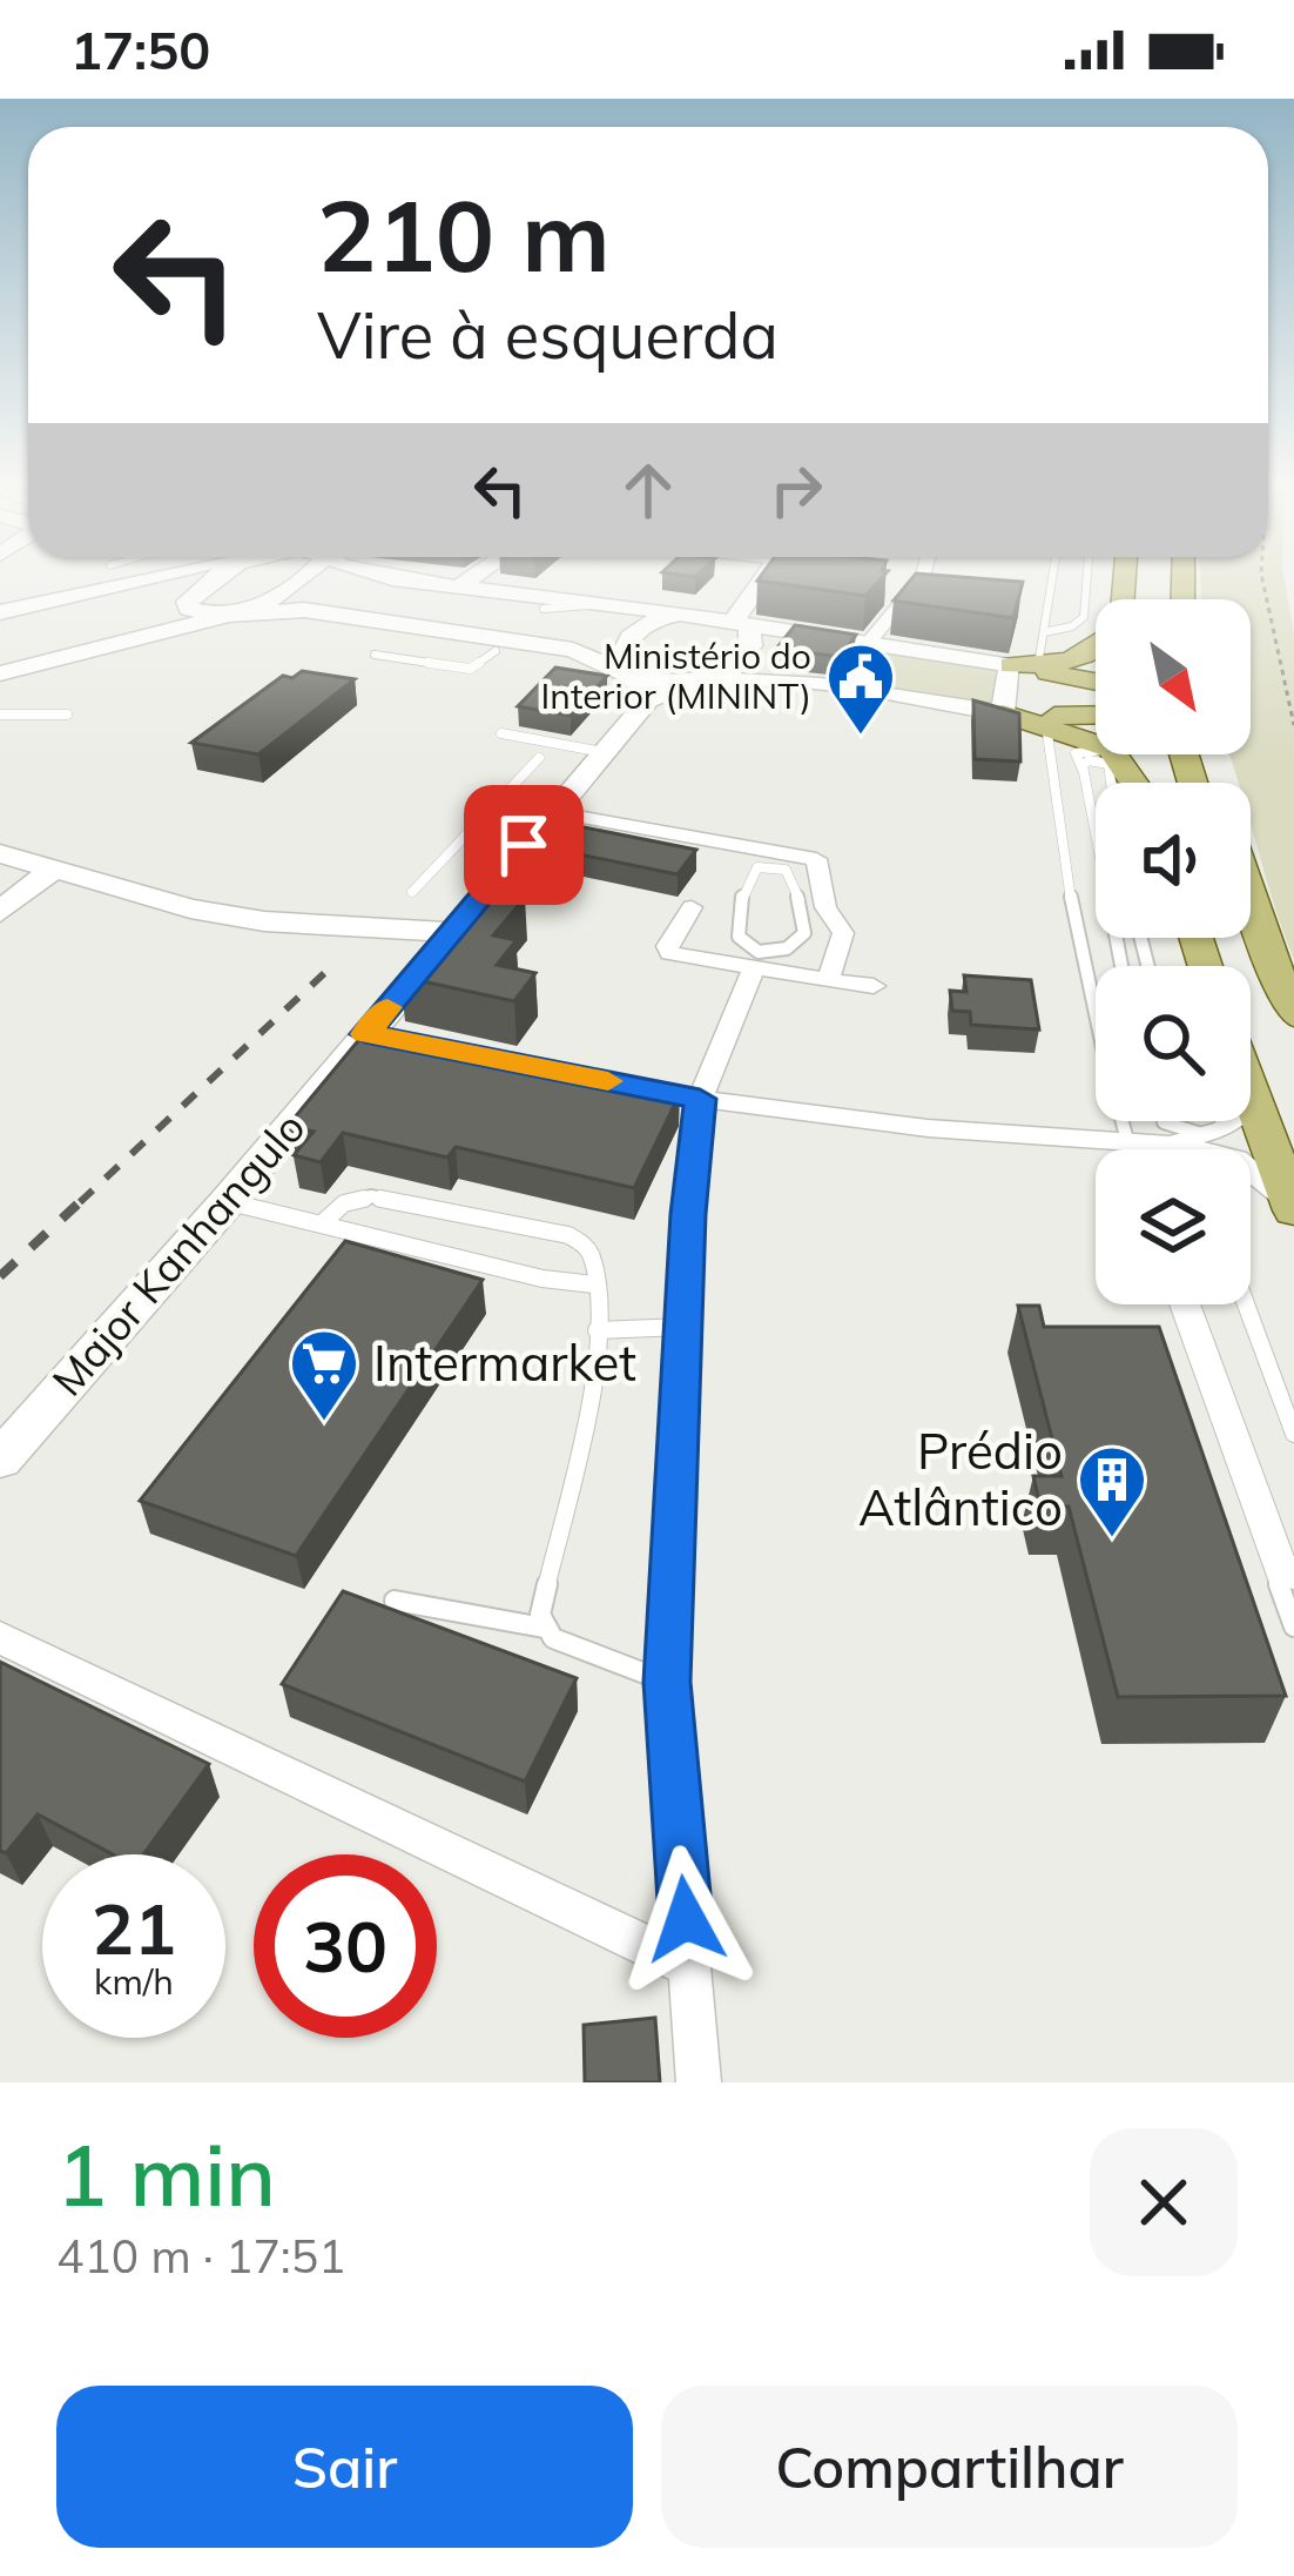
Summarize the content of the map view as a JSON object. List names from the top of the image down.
{
  "streets": {
    "main road": ["Major Kanhangulo"]
  },
  "places": {
    "public building": ["Ministério do Interior (MININT)"],
    "supermarket": ["Intermarket"],
    "building": ["Prédio Atlântico"]
  },
  "north": "bottom right",
  "page": {
    "status": "17:50",
    "turn": ["210 m", "Vire à esquerda"],
    "speed": "21 km/h",
    "limit": "30",
    "heading": ["1 min", "410 m · 17:51"],
    "buttons": ["Sair", "Compartilhar"]
  }
}
